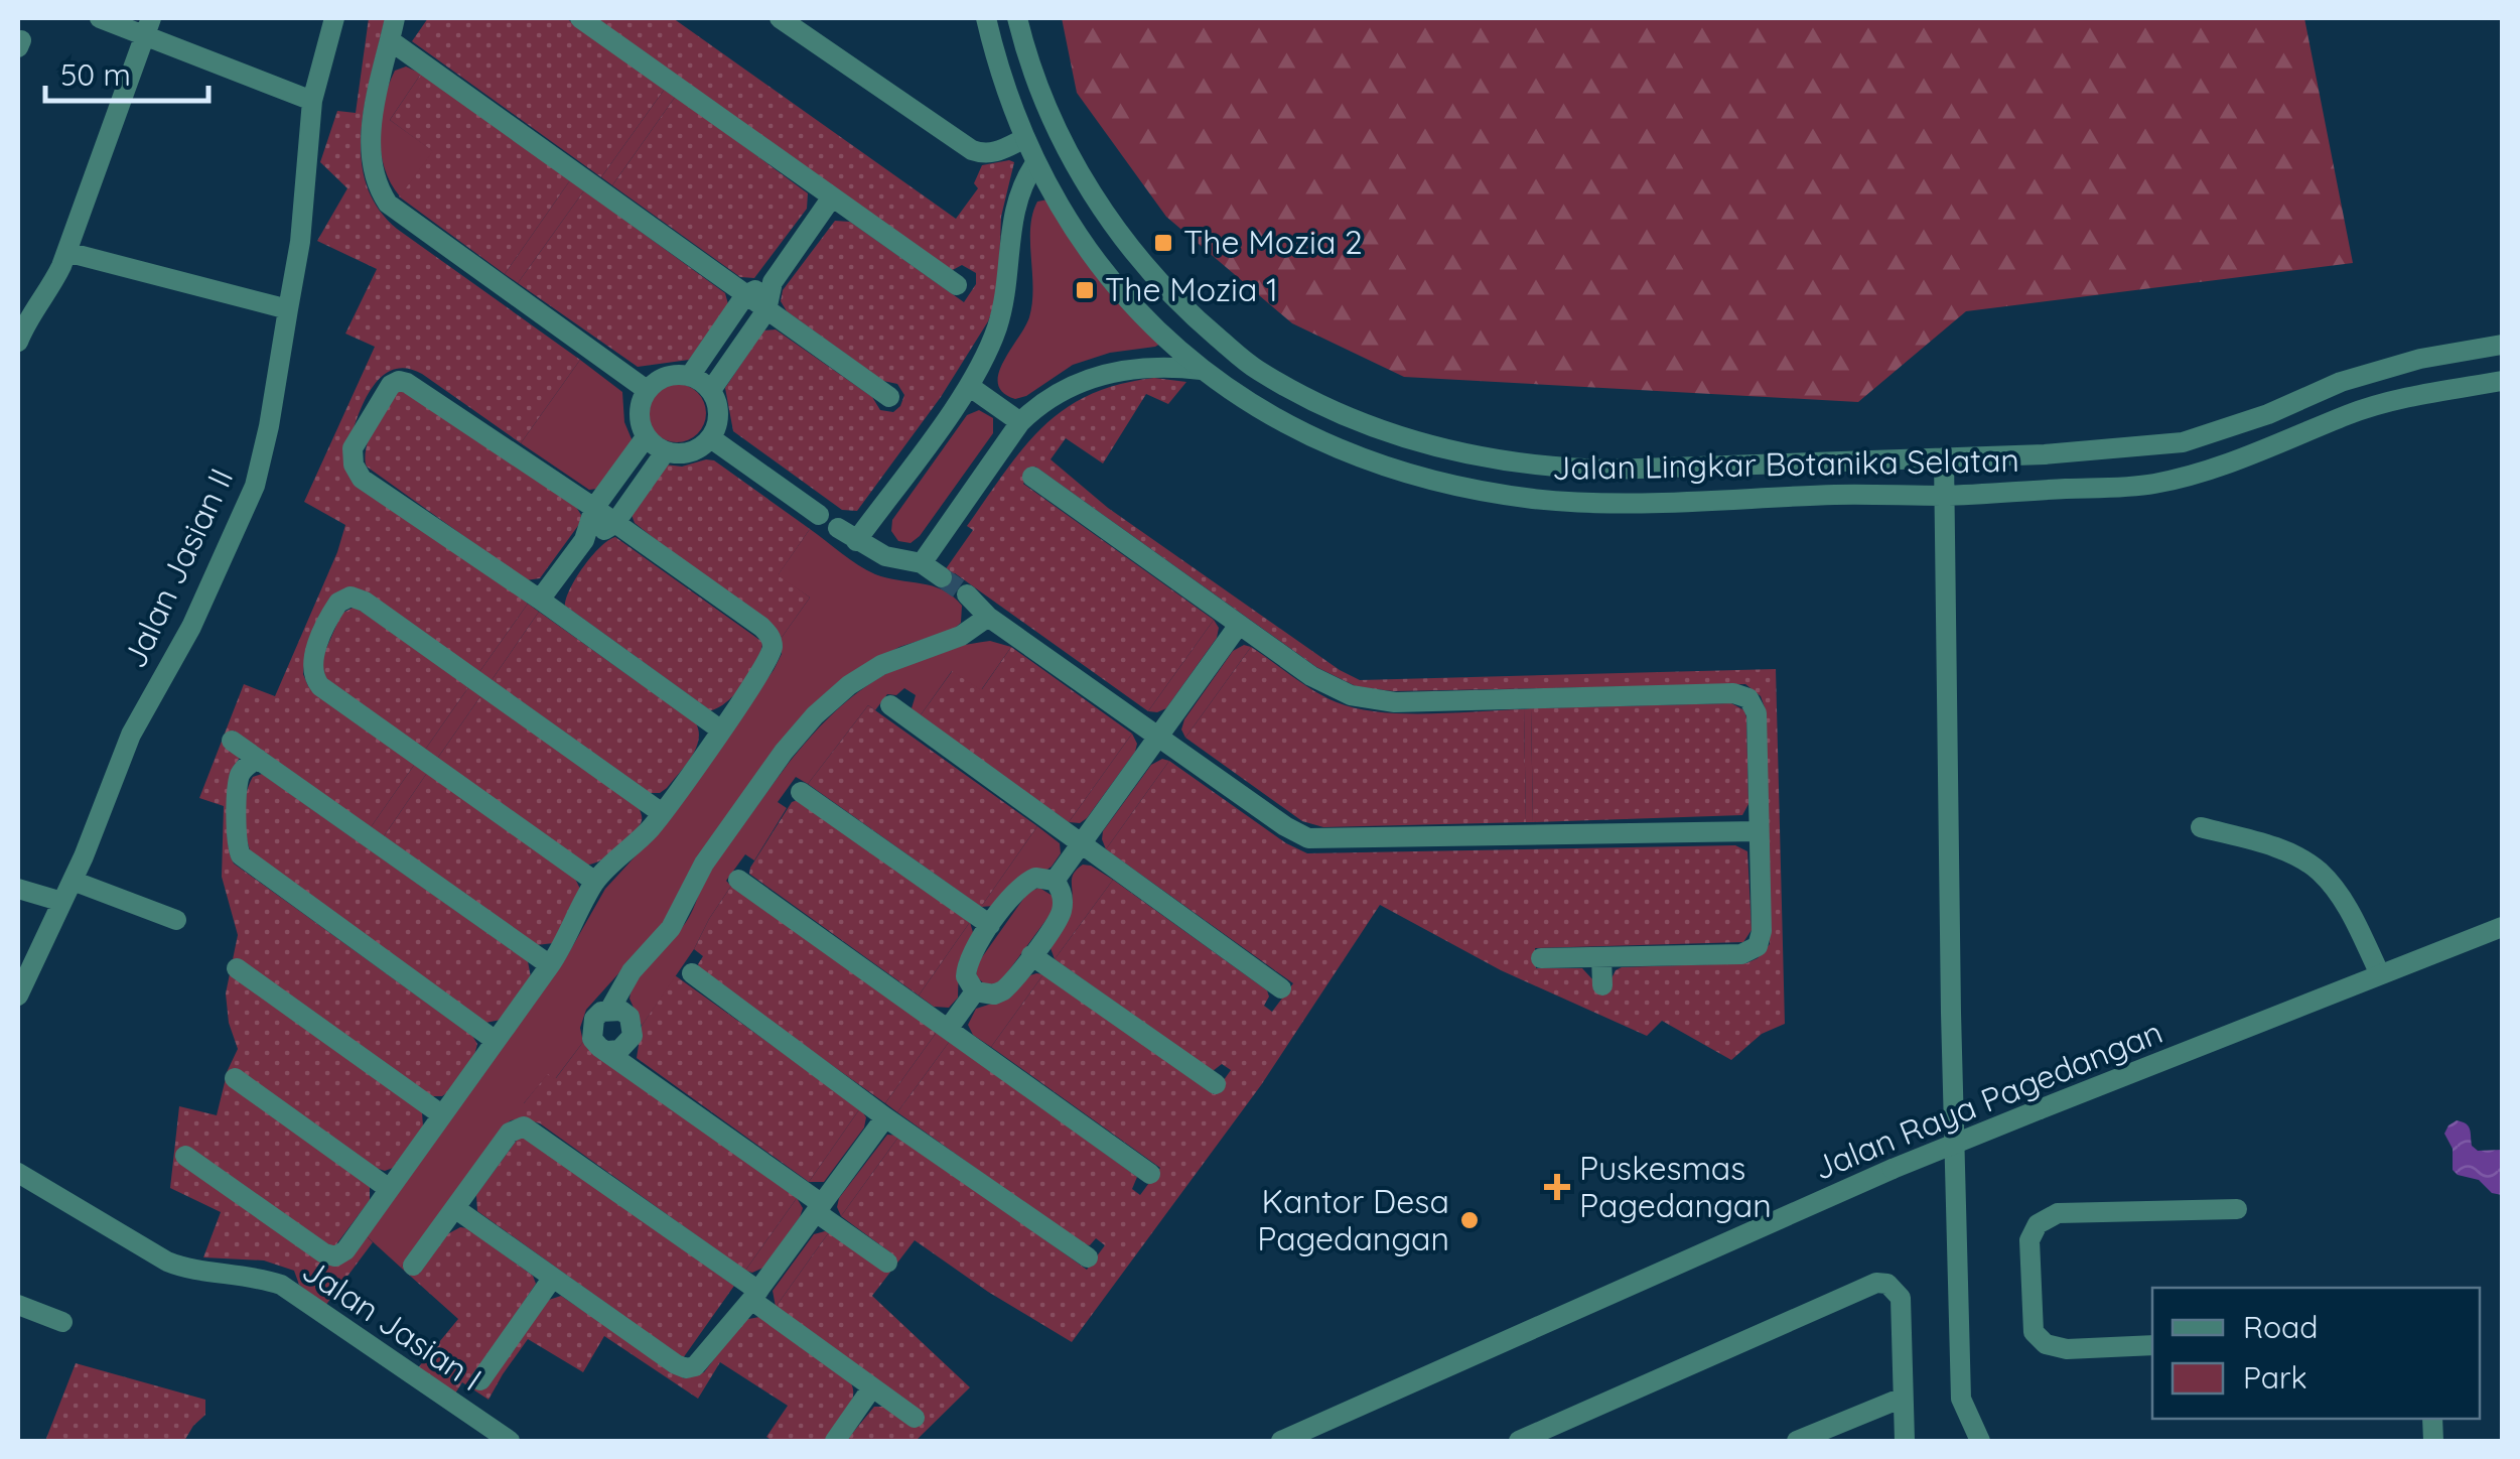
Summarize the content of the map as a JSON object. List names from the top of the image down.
{
  "streets": {
    "street": [
      "Jalan Lingkar Botanika Selatan",
      "Jalan Jasian II",
      "Jalan Raya Pagedangan",
      "Jalan Jasian I"
    ]
  },
  "places": {
    "transit": ["The Mozia 2", "The Mozia 1"],
    "health": ["Puskesmas Pagedangan"],
    "other": ["Kantor Desa Pagedangan"]
  },
  "legend": ["Road", "Park"],
  "scale_bar": "50 m"
}
